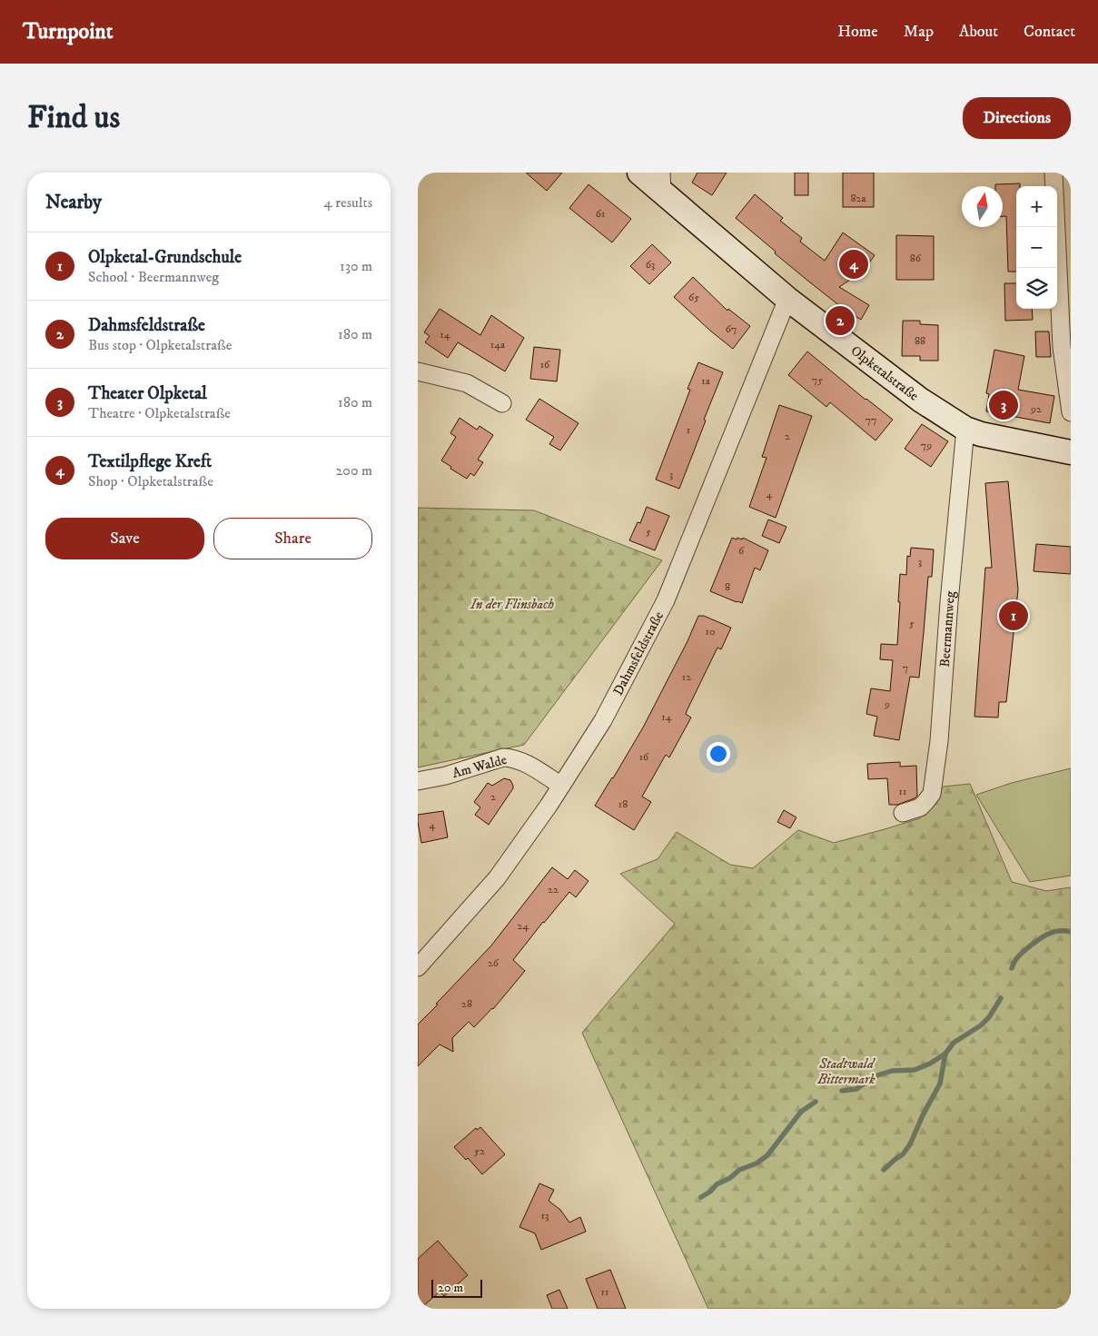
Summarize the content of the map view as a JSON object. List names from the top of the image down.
{
  "streets": {
    "street": [
      "Olpketalstraße",
      "Beermannweg",
      "Dahmsfeldstraße",
      "Am Walde"
    ]
  },
  "crossings": [
    ["Olpketalstraße", "Beermannweg"],
    ["Olpketalstraße", "Dahmsfeldstraße"],
    ["Dahmsfeldstraße", "Am Walde"]
  ],
  "parks": ["In der Flinsbach", "Stadtwald Bittermark"],
  "house_numbers": [
    "82a",
    "61",
    "86",
    "63",
    "65",
    "67",
    "14",
    "88",
    "14a",
    "16",
    "75",
    "1a",
    "92",
    "77",
    "1",
    "2",
    "79",
    "3",
    "4",
    "5",
    "6",
    "3",
    "8",
    "5",
    "10",
    "7",
    "12",
    "9",
    "14",
    "16",
    "11",
    "2",
    "18",
    "4",
    "22",
    "24",
    "26",
    "28",
    "52",
    "13",
    "11"
  ],
  "scale_bar": "20 m",
  "north": "top",
  "page": {
    "header": "Turnpoint",
    "nav": [
      "Home",
      "Map",
      "About",
      "Contact"
    ],
    "buttons": [
      "Directions",
      ["Save", "Share"]
    ],
    "title": "Find us",
    "heading": ["Nearby", "4 results"],
    "map_buttons": ["+", "−"],
    "list": [
      {
        "mark": "1",
        "name": "Olpketal-Grundschule",
        "note": "School · Beermannweg",
        "value": "130 m"
      },
      {
        "mark": "2",
        "name": "Dahmsfeldstraße",
        "note": "Bus stop · Olpketalstraße",
        "value": "180 m"
      },
      {
        "mark": "3",
        "name": "Theater Olpketal",
        "note": "Theatre · Olpketalstraße",
        "value": "180 m"
      },
      {
        "mark": "4",
        "name": "Textilpflege Kreft",
        "note": "Shop · Olpketalstraße",
        "value": "200 m"
      }
    ],
    "pins": [
      "4",
      "2",
      "3",
      "1"
    ],
    "scale": "20 m"
  }
}
